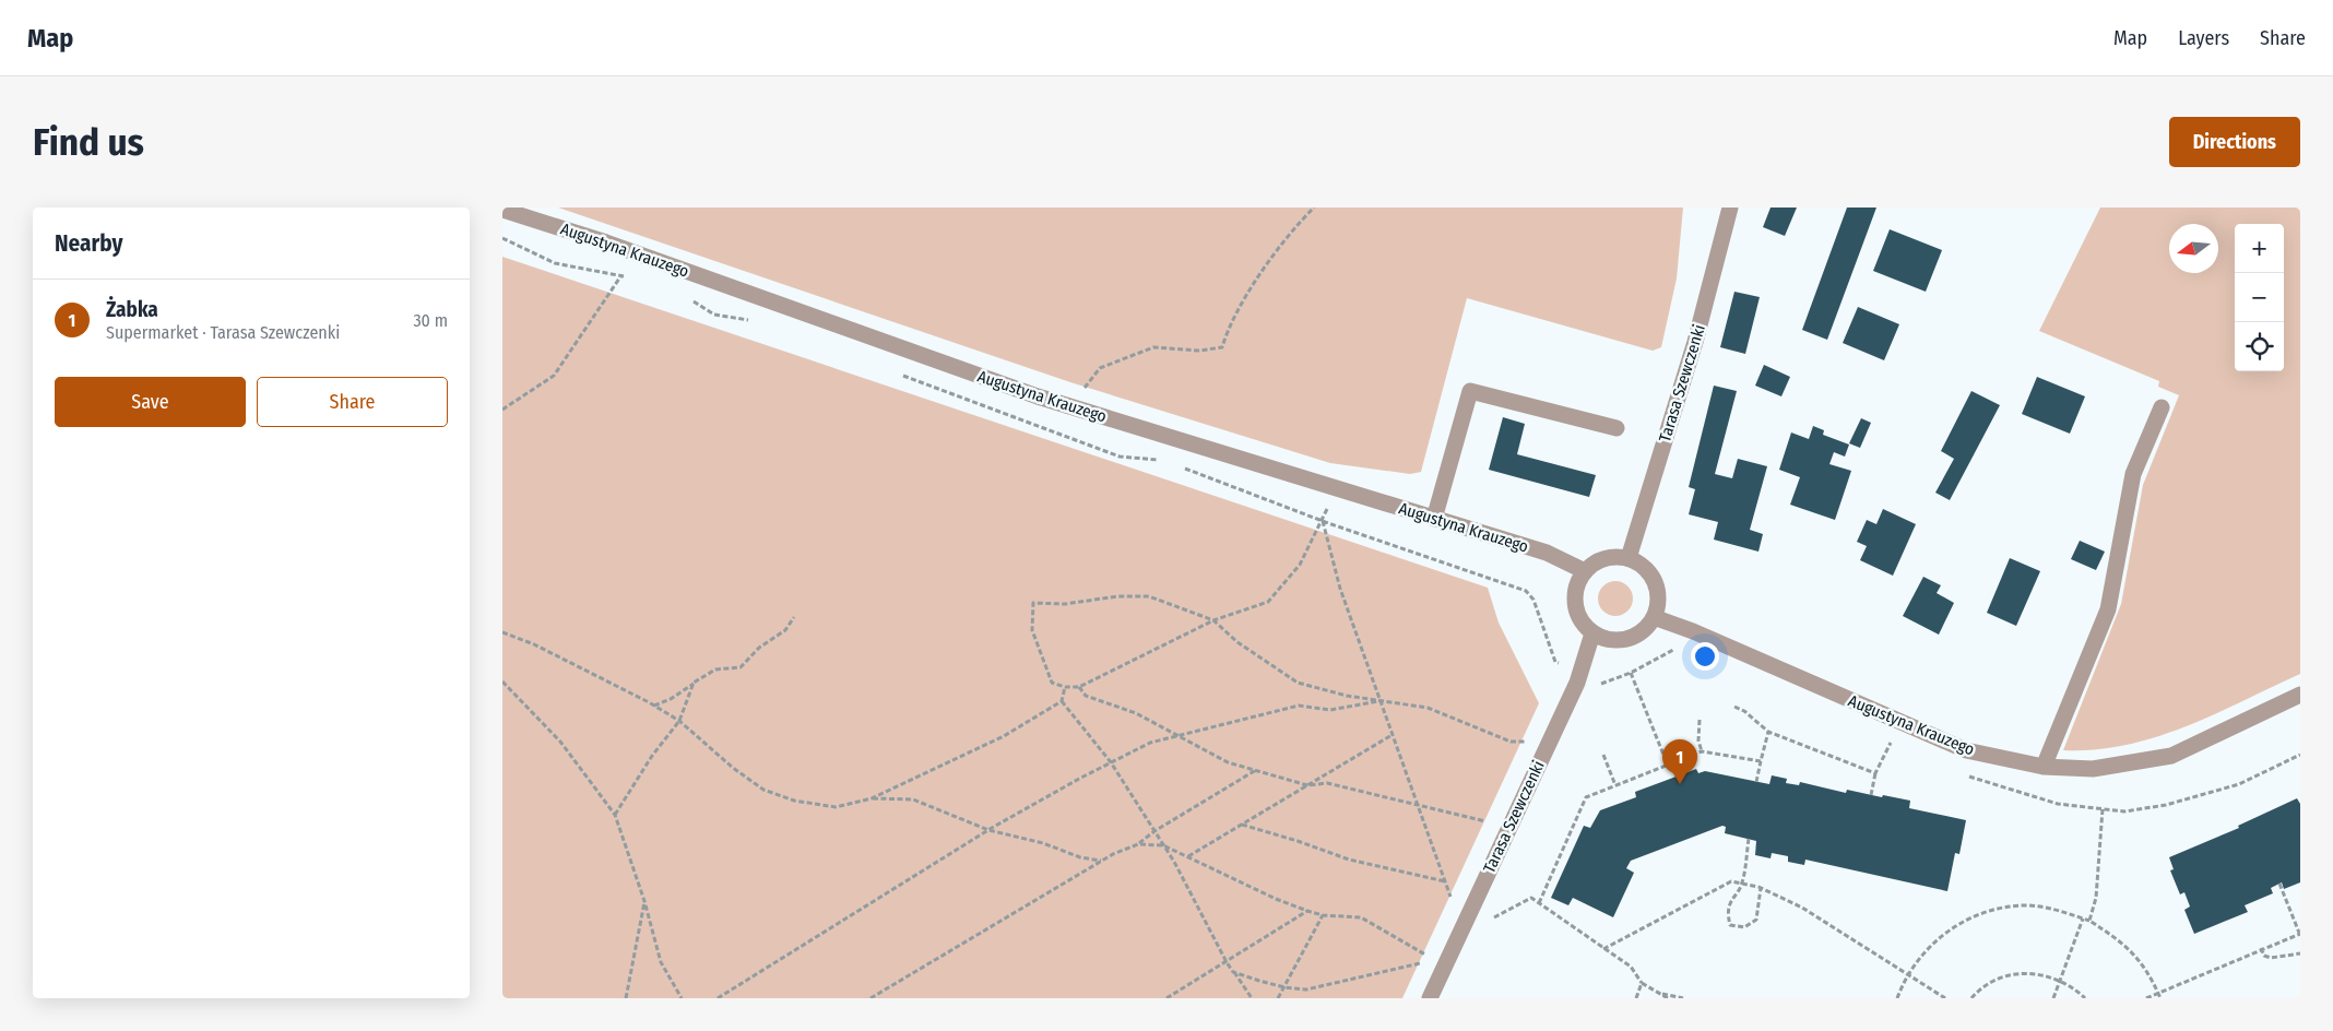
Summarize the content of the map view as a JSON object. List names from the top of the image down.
{
  "streets": {
    "street": ["Augustyna Krauzego", "Tarasa Szewczenki"]
  },
  "crossings": [
    ["Augustyna Krauzego", "Tarasa Szewczenki"]
  ],
  "north": "left",
  "page": {
    "header": "Map",
    "nav": ["Map", "Layers", "Share"],
    "buttons": [
      "Directions",
      ["Save", "Share"]
    ],
    "title": "Find us",
    "heading": "Nearby",
    "map_buttons": ["+", "−"],
    "list": [
      {
        "mark": "1",
        "name": "Żabka",
        "note": "Supermarket · Tarasa Szewczenki",
        "value": "30 m"
      }
    ],
    "pins": "1"
  }
}
